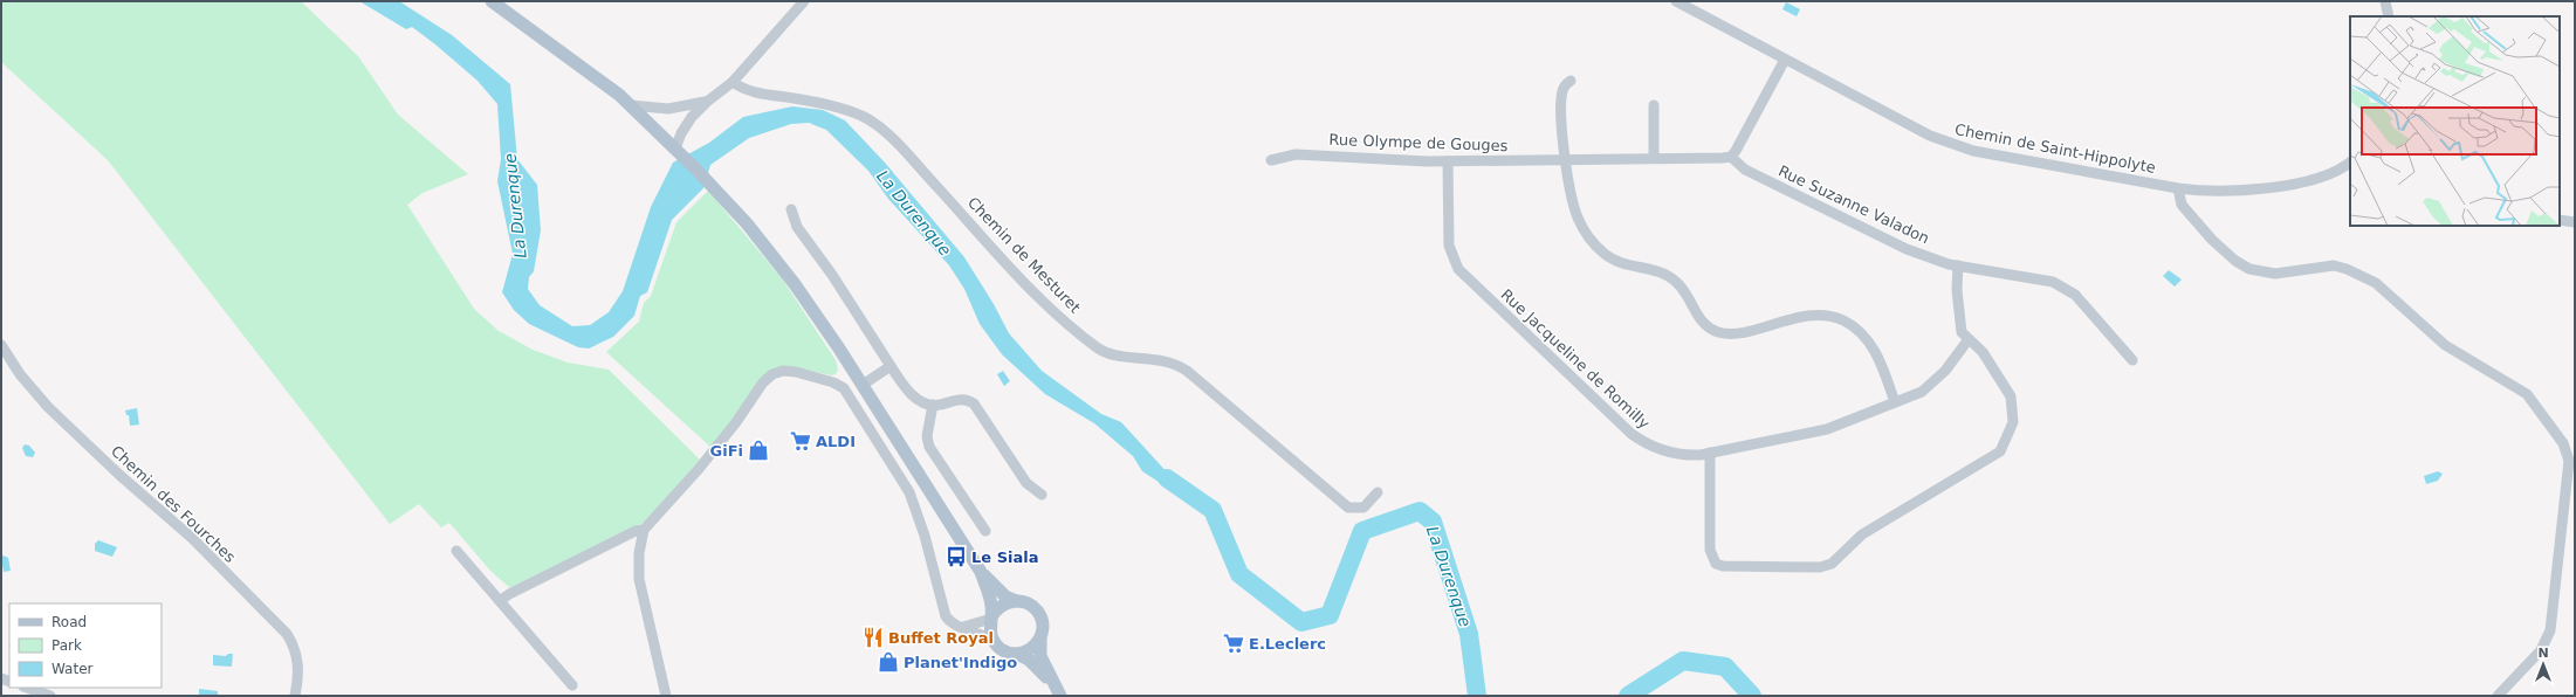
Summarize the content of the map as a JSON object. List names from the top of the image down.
{
  "streets": {
    "street": [
      "Rue Olympe de Gouges",
      "Chemin de Saint-Hippolyte",
      "Rue Suzanne Valadon",
      "Chemin de Mesturet",
      "Rue Jacqueline de Romilly",
      "Chemin des Fourches"
    ]
  },
  "crossings": [
    ["Rue Olympe de Gouges", "Rue Suzanne Valadon"],
    ["Rue Olympe de Gouges", "Rue Jacqueline de Romilly"]
  ],
  "water": ["La Durenque"],
  "places": {
    "supermarket": ["ALDI", "E.Leclerc"],
    "shop": ["GiFi", "Planet'Indigo"],
    "bus stop": ["Le Siala"],
    "restaurant": ["Buffet Royal"]
  },
  "legend": ["Road", "Park", "Water"],
  "north": "top"
}
